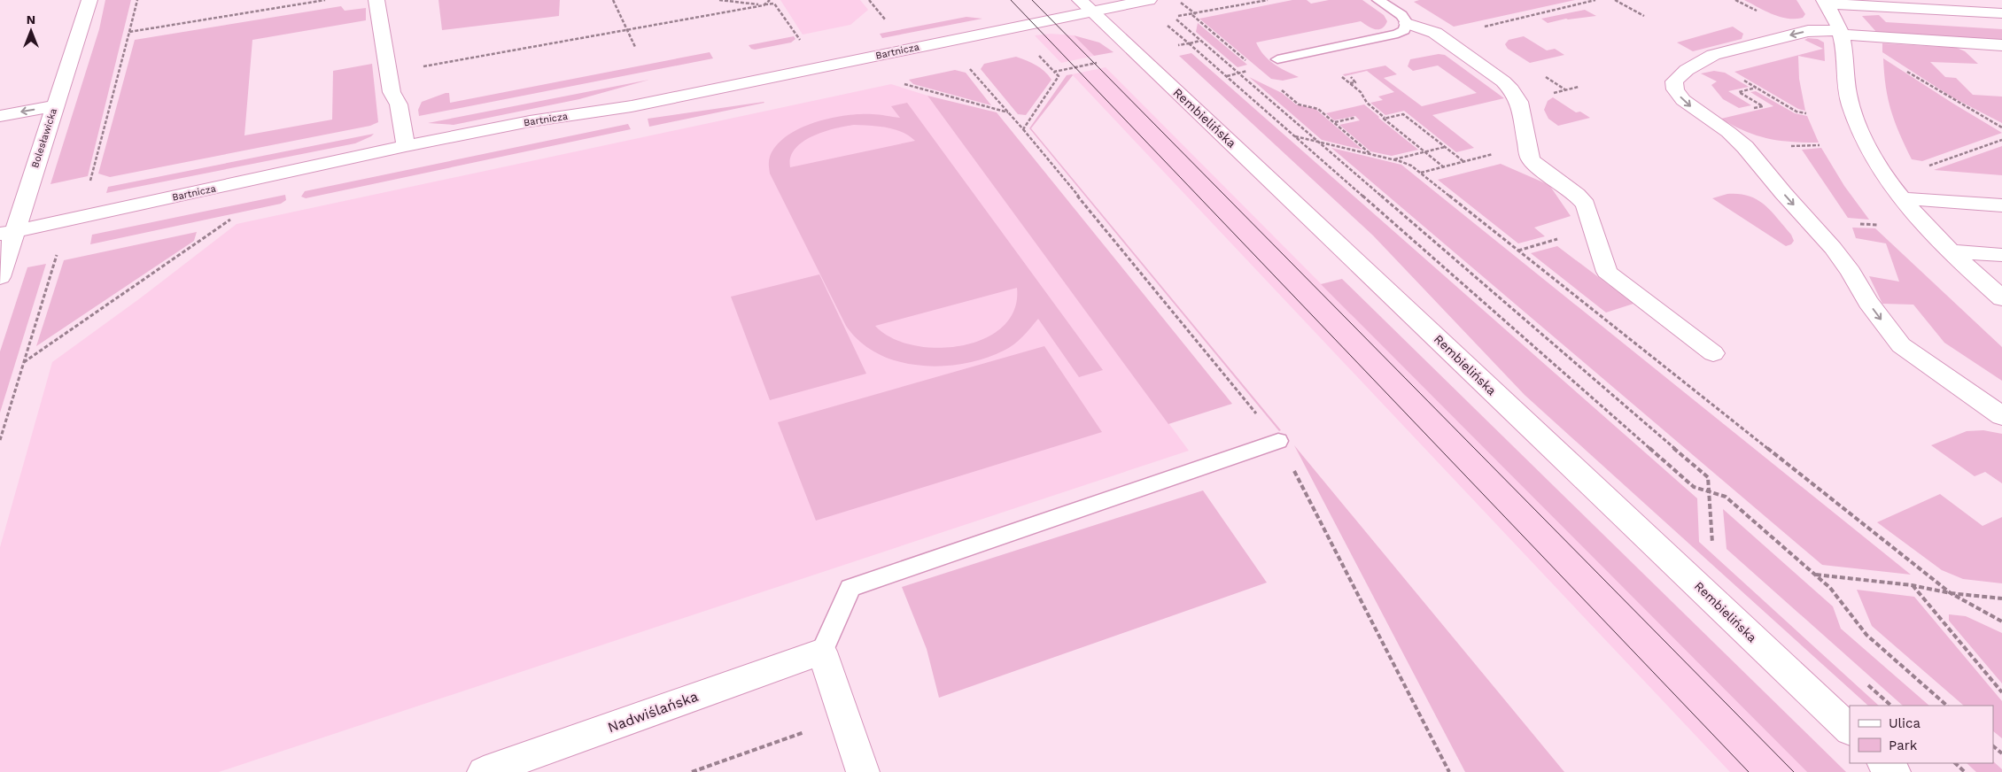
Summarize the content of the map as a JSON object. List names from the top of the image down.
{
  "streets": {
    "street": [
      "Bartnicza",
      "Rembielińska",
      "Bolesławicka",
      "Nadwiślańska"
    ]
  },
  "crossings": [
    ["Bartnicza", "Rembielińska"],
    ["Bartnicza", "Bolesławicka"]
  ],
  "legend": ["Ulica", "Park"],
  "north": "top"
}
